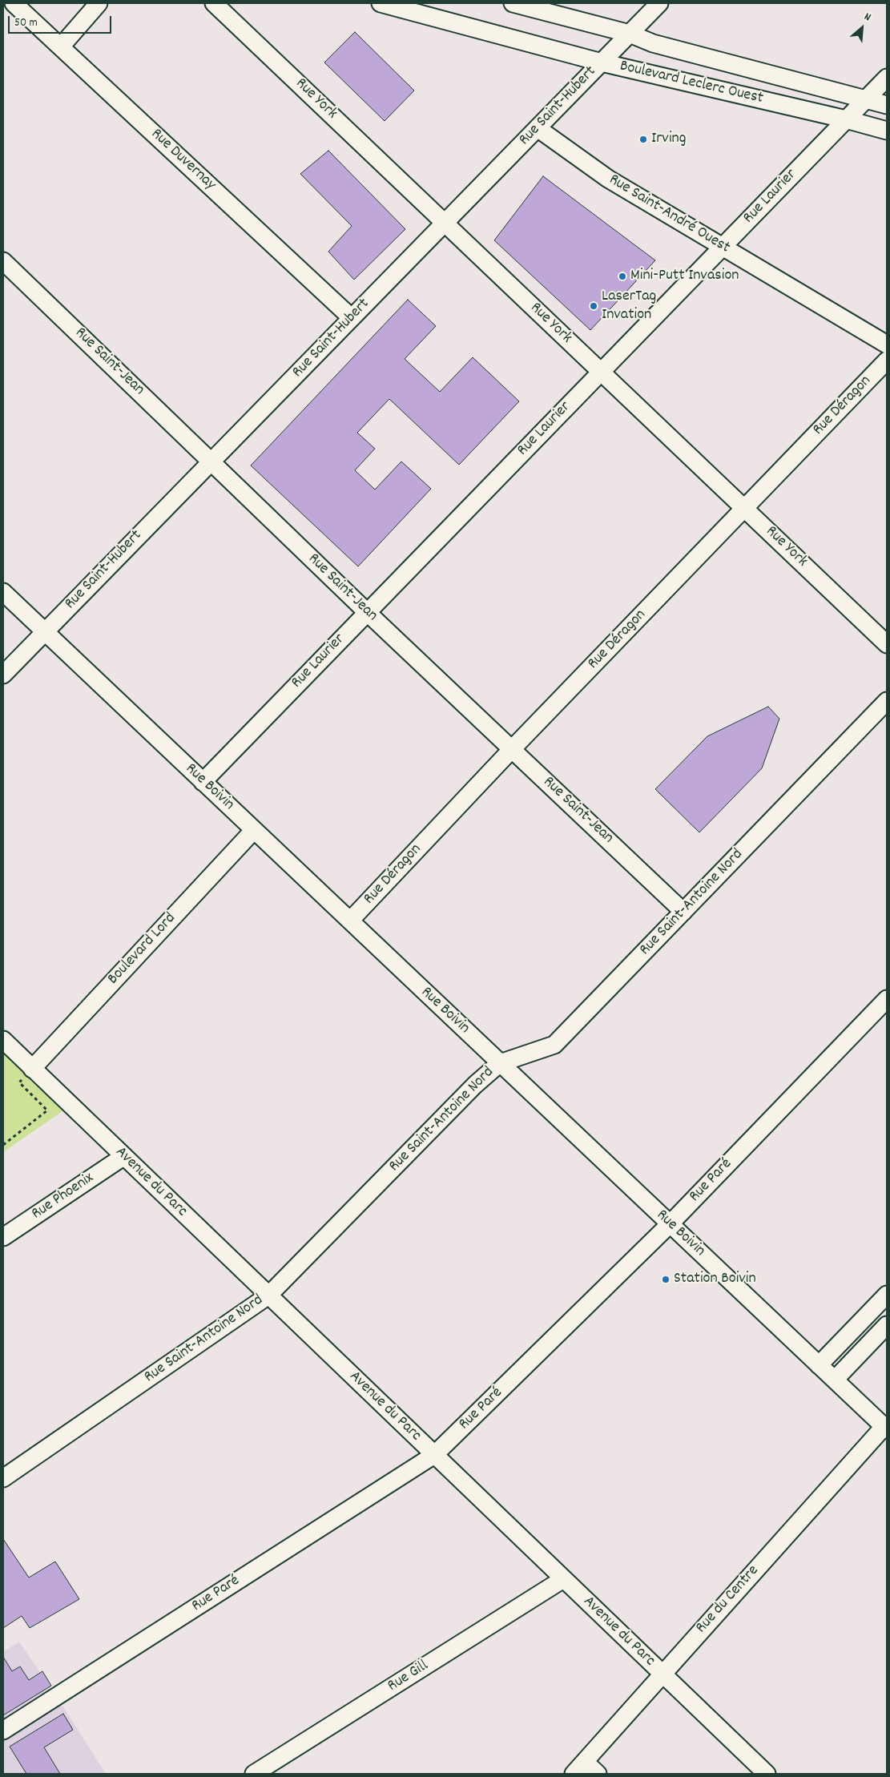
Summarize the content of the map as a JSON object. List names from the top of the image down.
{
  "streets": {
    "street": [
      "Boulevard Leclerc Ouest",
      "Rue York",
      "Rue Saint-Hubert",
      "Rue Duvernay",
      "Rue Laurier",
      "Rue Saint-André Ouest",
      "Rue Saint-Jean",
      "Rue Déragon",
      "Rue Boivin",
      "Rue Saint-Antoine Nord",
      "Boulevard Lord",
      "Rue Paré",
      "Avenue du Parc",
      "Rue Phoenix",
      "Rue du Centre",
      "Rue Gill"
    ]
  },
  "crossings": [
    ["Boulevard Leclerc Ouest", "Rue Saint-Hubert"],
    ["Boulevard Leclerc Ouest", "Rue Laurier"],
    ["Rue York", "Rue Saint-Hubert"],
    ["Rue York", "Rue Laurier"],
    ["Rue York", "Rue Déragon"],
    ["Rue Saint-Hubert", "Rue Duvernay"],
    ["Rue Saint-Hubert", "Rue Saint-André Ouest"],
    ["Rue Saint-Hubert", "Rue Saint-Jean"],
    ["Rue Saint-Hubert", "Rue Boivin"],
    ["Rue Laurier", "Rue Saint-André Ouest"],
    ["Rue Laurier", "Rue Saint-Jean"],
    ["Rue Laurier", "Rue Boivin"],
    ["Rue Saint-Jean", "Rue Déragon"],
    ["Rue Saint-Jean", "Rue Saint-Antoine Nord"],
    ["Rue Déragon", "Rue Boivin"],
    ["Rue Boivin", "Rue Saint-Antoine Nord"],
    ["Rue Boivin", "Boulevard Lord"],
    ["Rue Boivin", "Rue Paré"],
    ["Rue Boivin", "Rue du Centre"],
    ["Rue Saint-Antoine Nord", "Avenue du Parc"],
    ["Boulevard Lord", "Avenue du Parc"],
    ["Rue Paré", "Avenue du Parc"],
    ["Avenue du Parc", "Rue Phoenix"],
    ["Avenue du Parc", "Rue du Centre"],
    ["Avenue du Parc", "Rue Gill"]
  ],
  "places": [
    "Irving",
    "Mini-Putt Invasion",
    "LaserTag Invation",
    "Station Boivin"
  ],
  "scale_bar": "50 m",
  "north": "top right"
}
